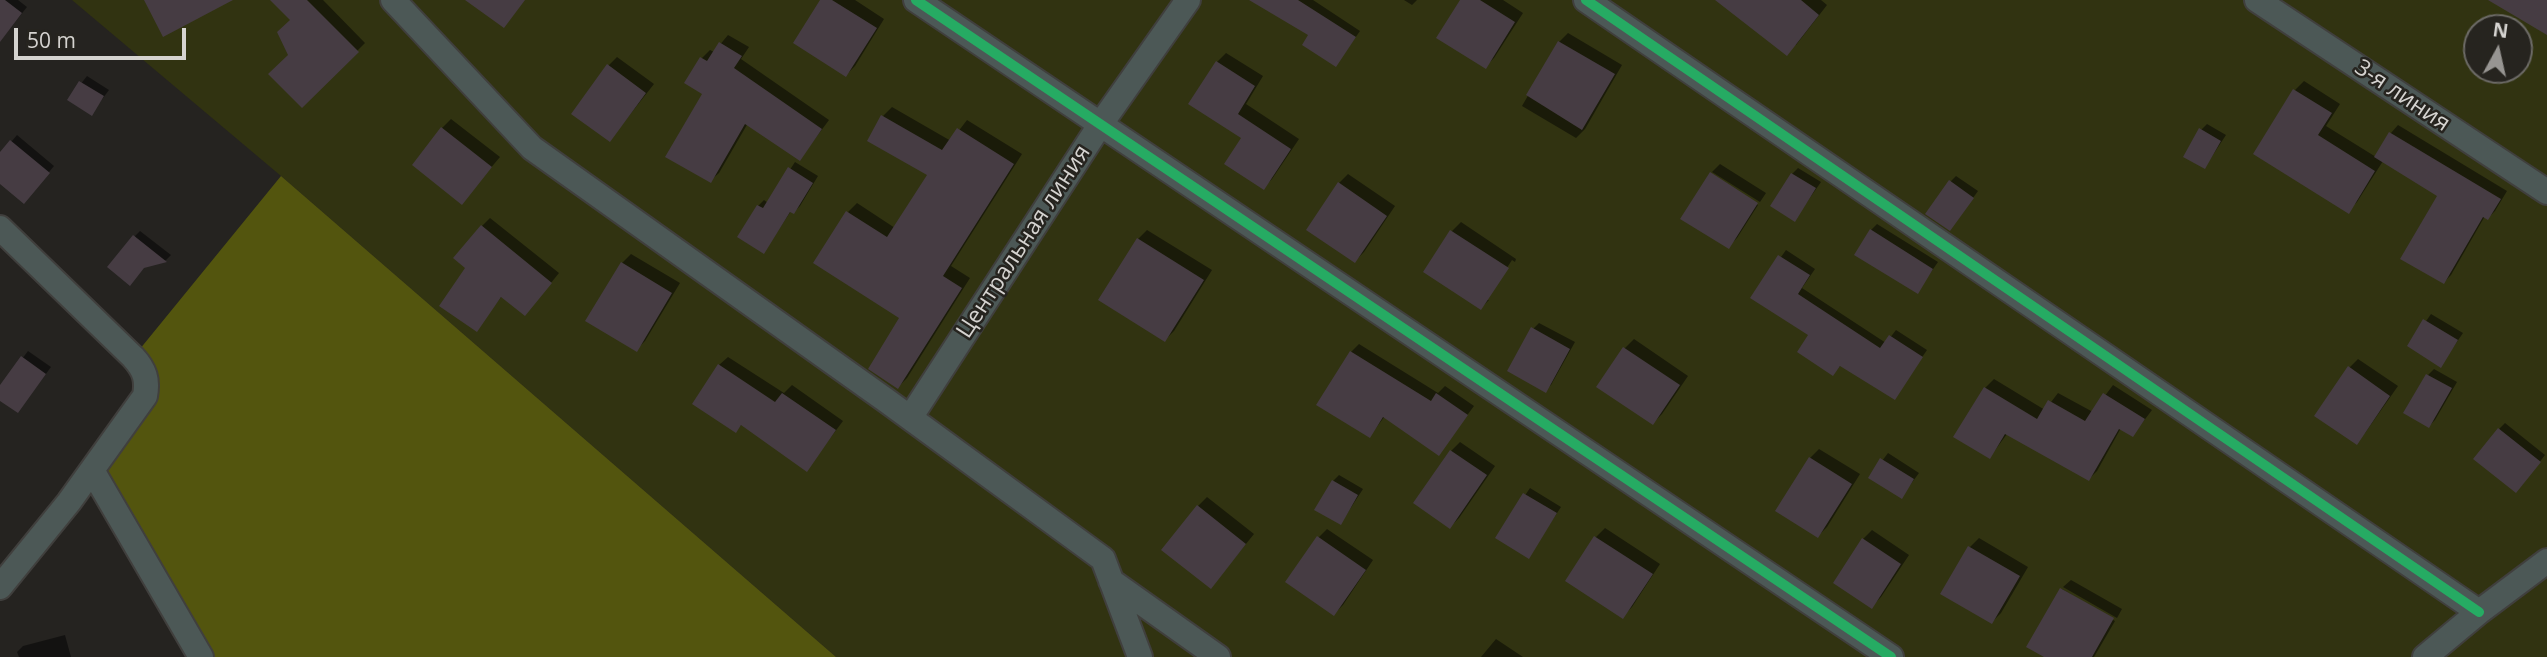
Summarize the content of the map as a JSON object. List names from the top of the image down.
{
  "streets": {
    "street": ["3-я линия", "Центральная линия"]
  },
  "scale_bar": "50 m",
  "north": "top"
}
